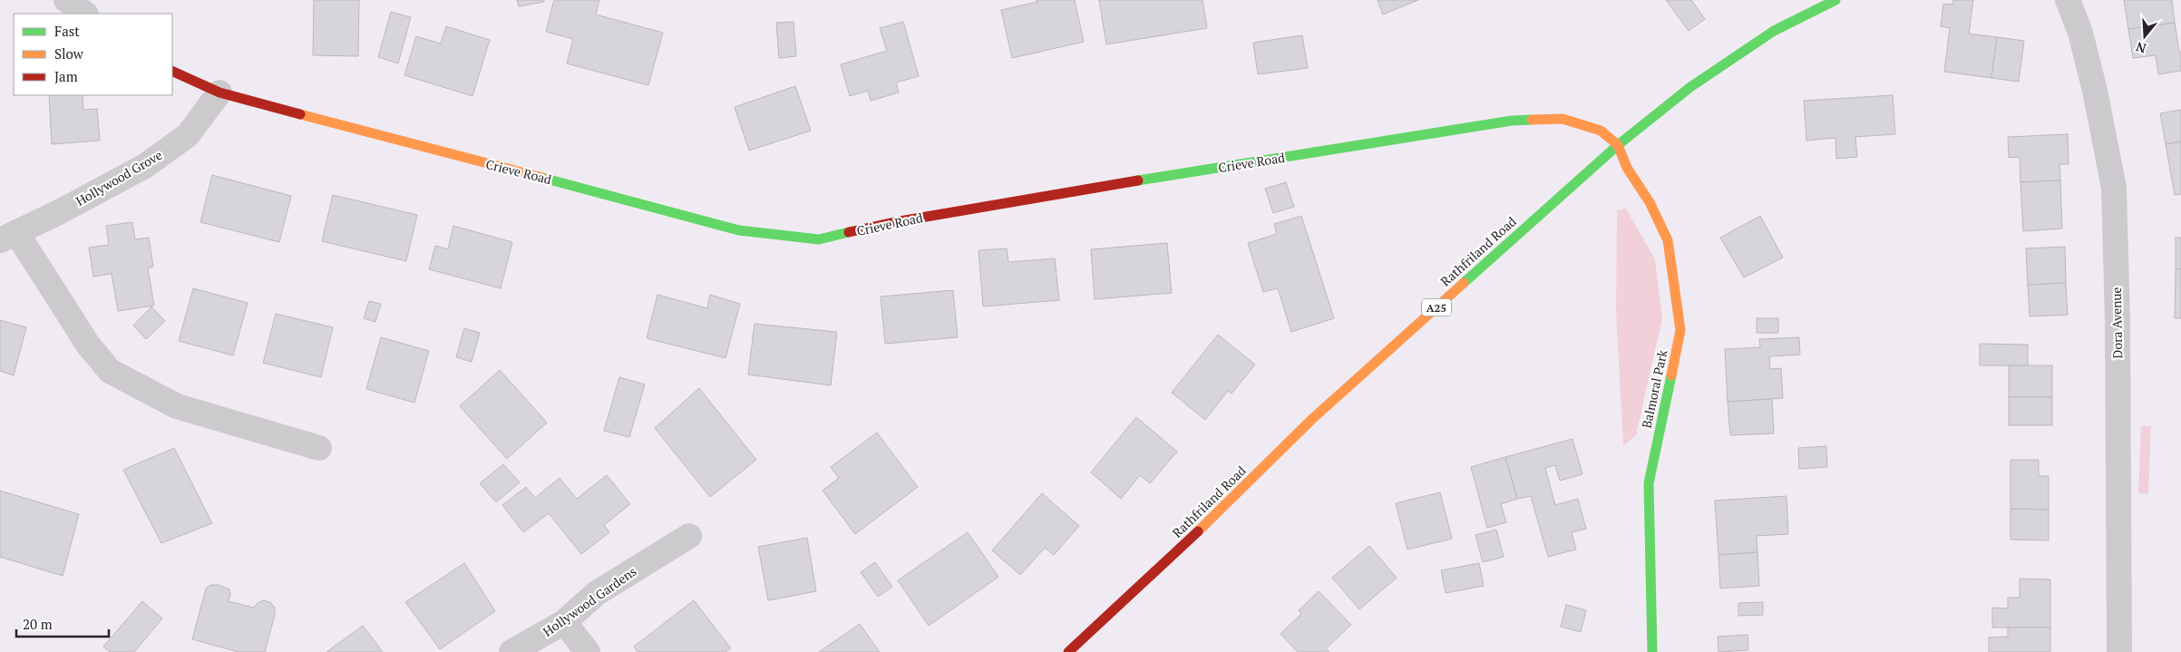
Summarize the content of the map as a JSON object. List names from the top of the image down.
{
  "streets": {
    "street": [
      "Crieve Road",
      "Hollywood Grove",
      "Rathfriland Road",
      "A25",
      "Dora Avenue",
      "Balmoral Park",
      "Hollywood Gardens"
    ]
  },
  "crossings": [
    ["Crieve Road", "Hollywood Grove"],
    ["Crieve Road", "Rathfriland Road"],
    ["Crieve Road", "Balmoral Park"],
    ["Rathfriland Road", "Balmoral Park"]
  ],
  "legend": ["Fast", "Slow", "Jam"],
  "scale_bar": "20 m",
  "north": "bottom"
}
